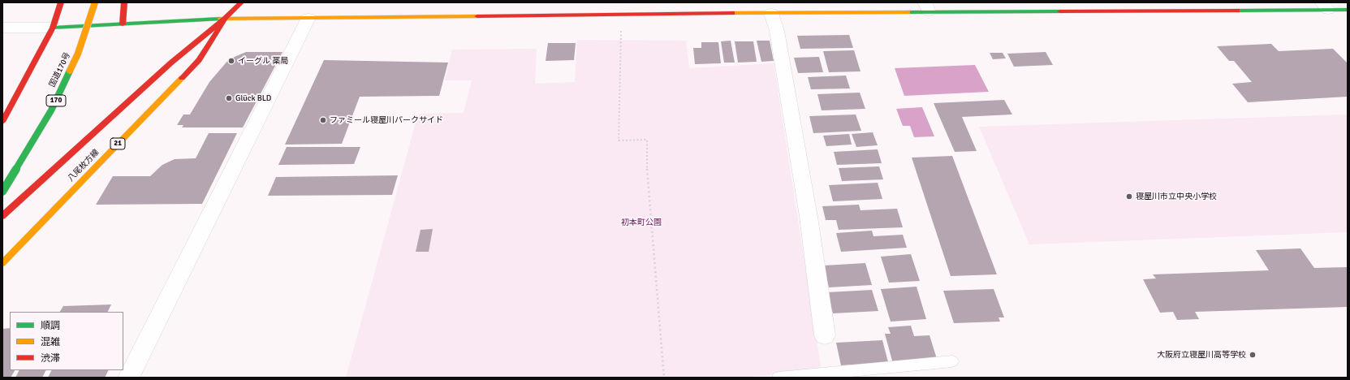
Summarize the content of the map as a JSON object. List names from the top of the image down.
{
  "streets": {
    "main road": [
      "国道170号",
      "170",
      "21",
      "八尾枚方線"
    ]
  },
  "parks": ["初本町公園"],
  "places": [
    "イーグル 薬局",
    "Glück BLD",
    "ファミール寝屋川パークサイド",
    "寝屋川市立中央小学校",
    "大阪府立寝屋川高等学校"
  ],
  "legend": ["順調", "混雑", "渋滞"]
}
